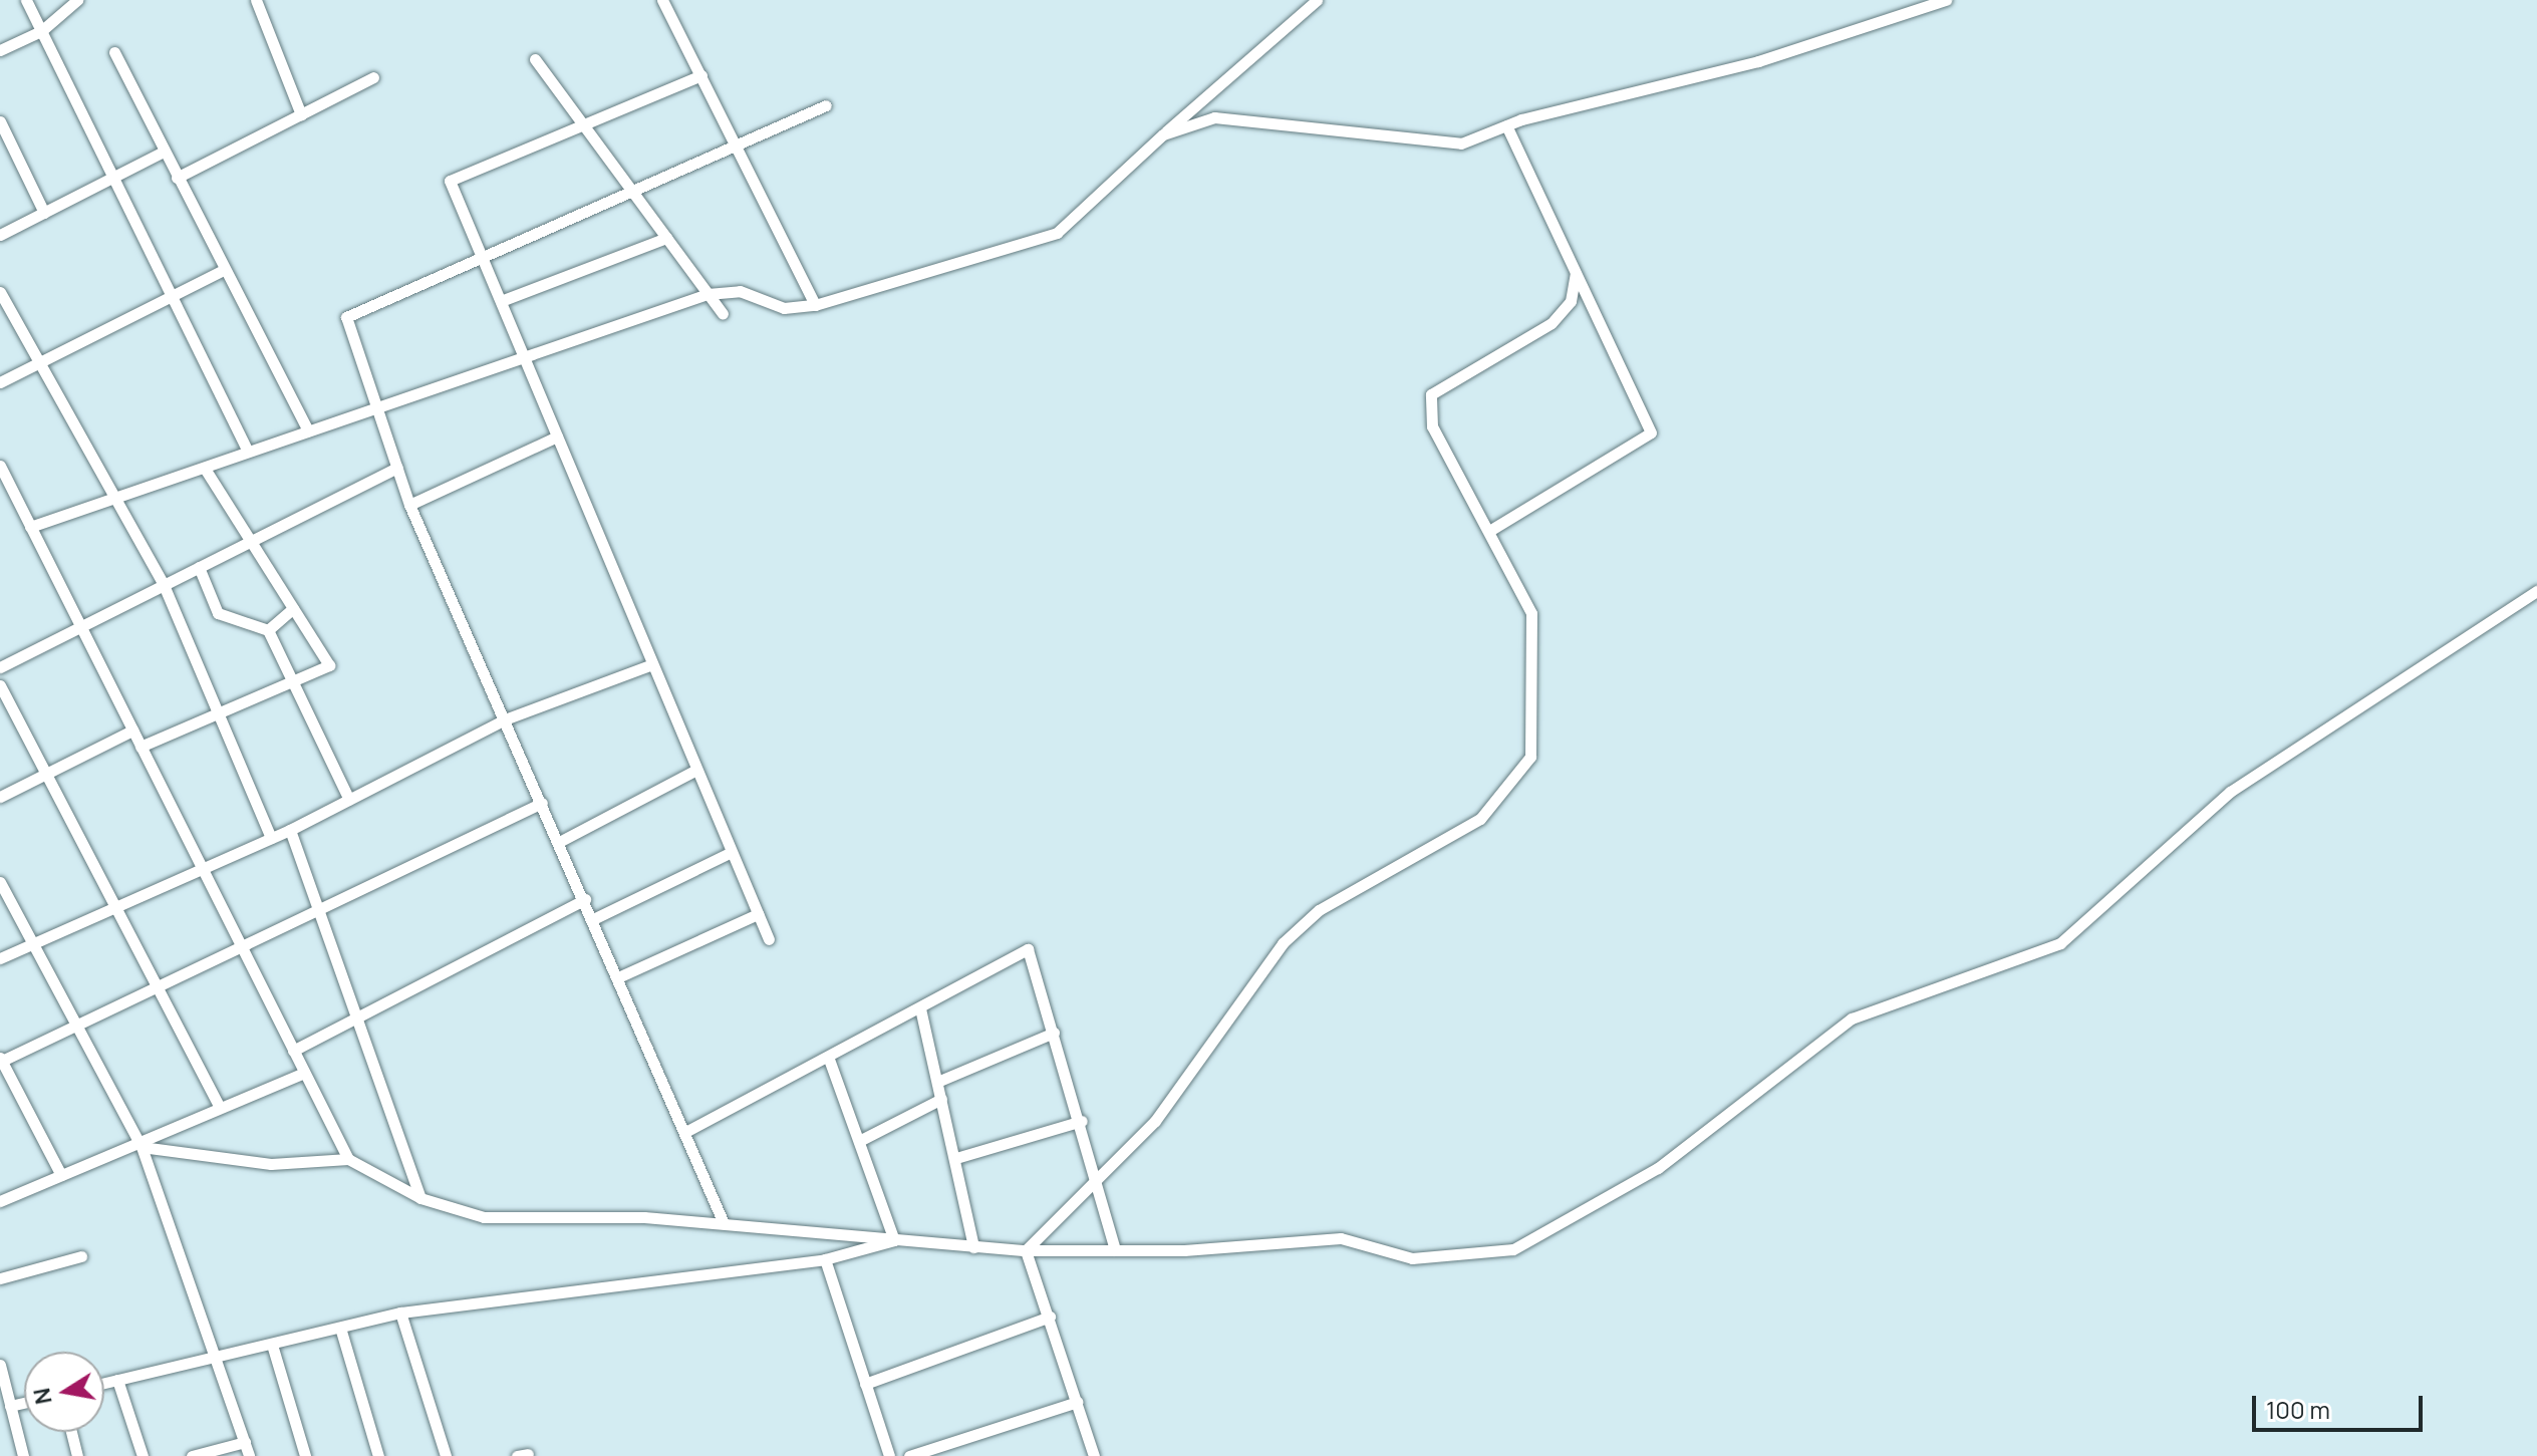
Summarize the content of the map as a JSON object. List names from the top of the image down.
{
  "scale_bar": "100 m",
  "north": "left"
}
